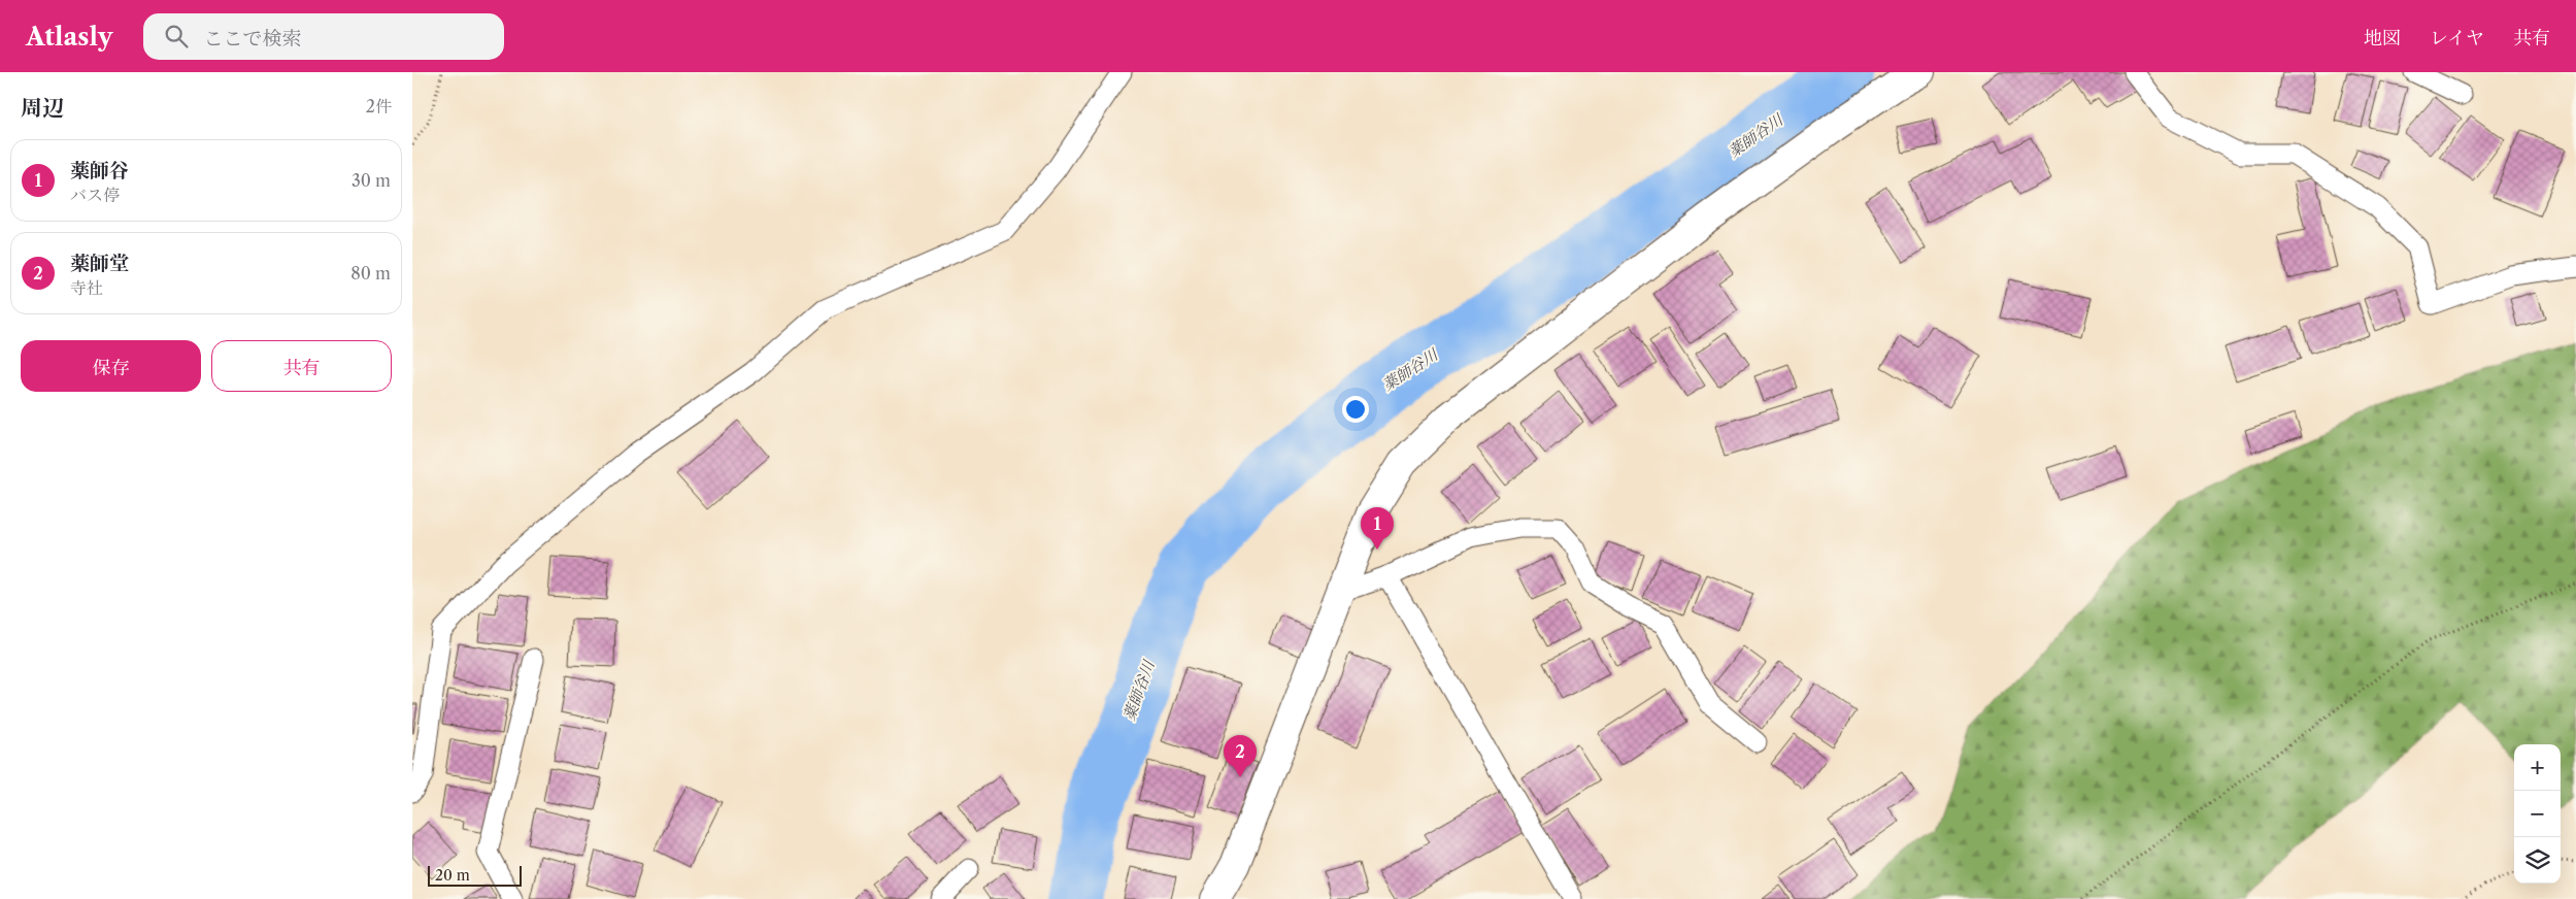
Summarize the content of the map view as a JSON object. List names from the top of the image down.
{
  "water": ["薬師谷川"],
  "scale_bar": "20 m",
  "page": {
    "header": "Atlasly",
    "search": "ここで検索",
    "nav": ["地図", "レイヤ", "共有"],
    "heading": ["周辺", "2件"],
    "list": [
      {
        "mark": "1",
        "name": "薬師谷",
        "note": "バス停",
        "value": "30 m"
      },
      {
        "mark": "2",
        "name": "薬師堂",
        "note": "寺社",
        "value": "80 m"
      }
    ],
    "buttons": ["保存", "共有"],
    "pins": ["1", "2"],
    "map_buttons": ["+", "−"],
    "scale": "20 m"
  }
}
